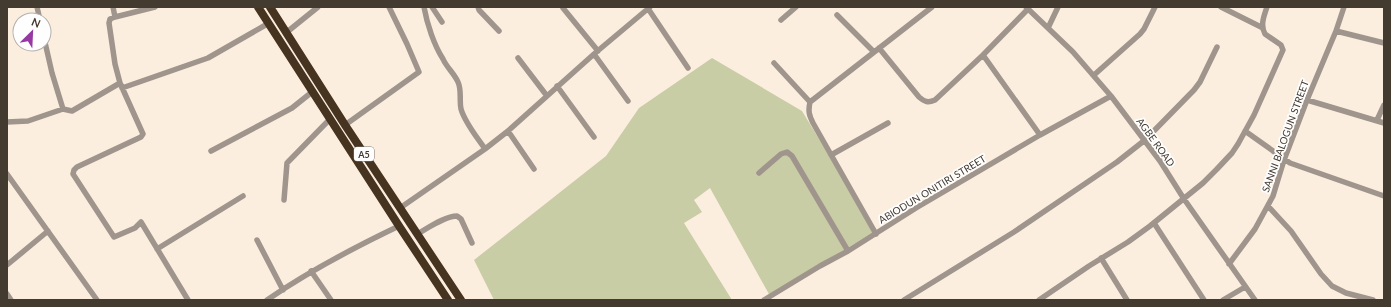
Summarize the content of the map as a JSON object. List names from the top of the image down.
{
  "streets": {
    "highway": ["A5"],
    "street": ["SANNI BALOGUN STREET", "AGBE ROAD", "ABIODUN ONITIRI STREET"]
  },
  "crossings": [
    ["SANNI BALOGUN STREET", "AGBE ROAD"],
    ["AGBE ROAD", "ABIODUN ONITIRI STREET"]
  ],
  "north": "top right"
}
